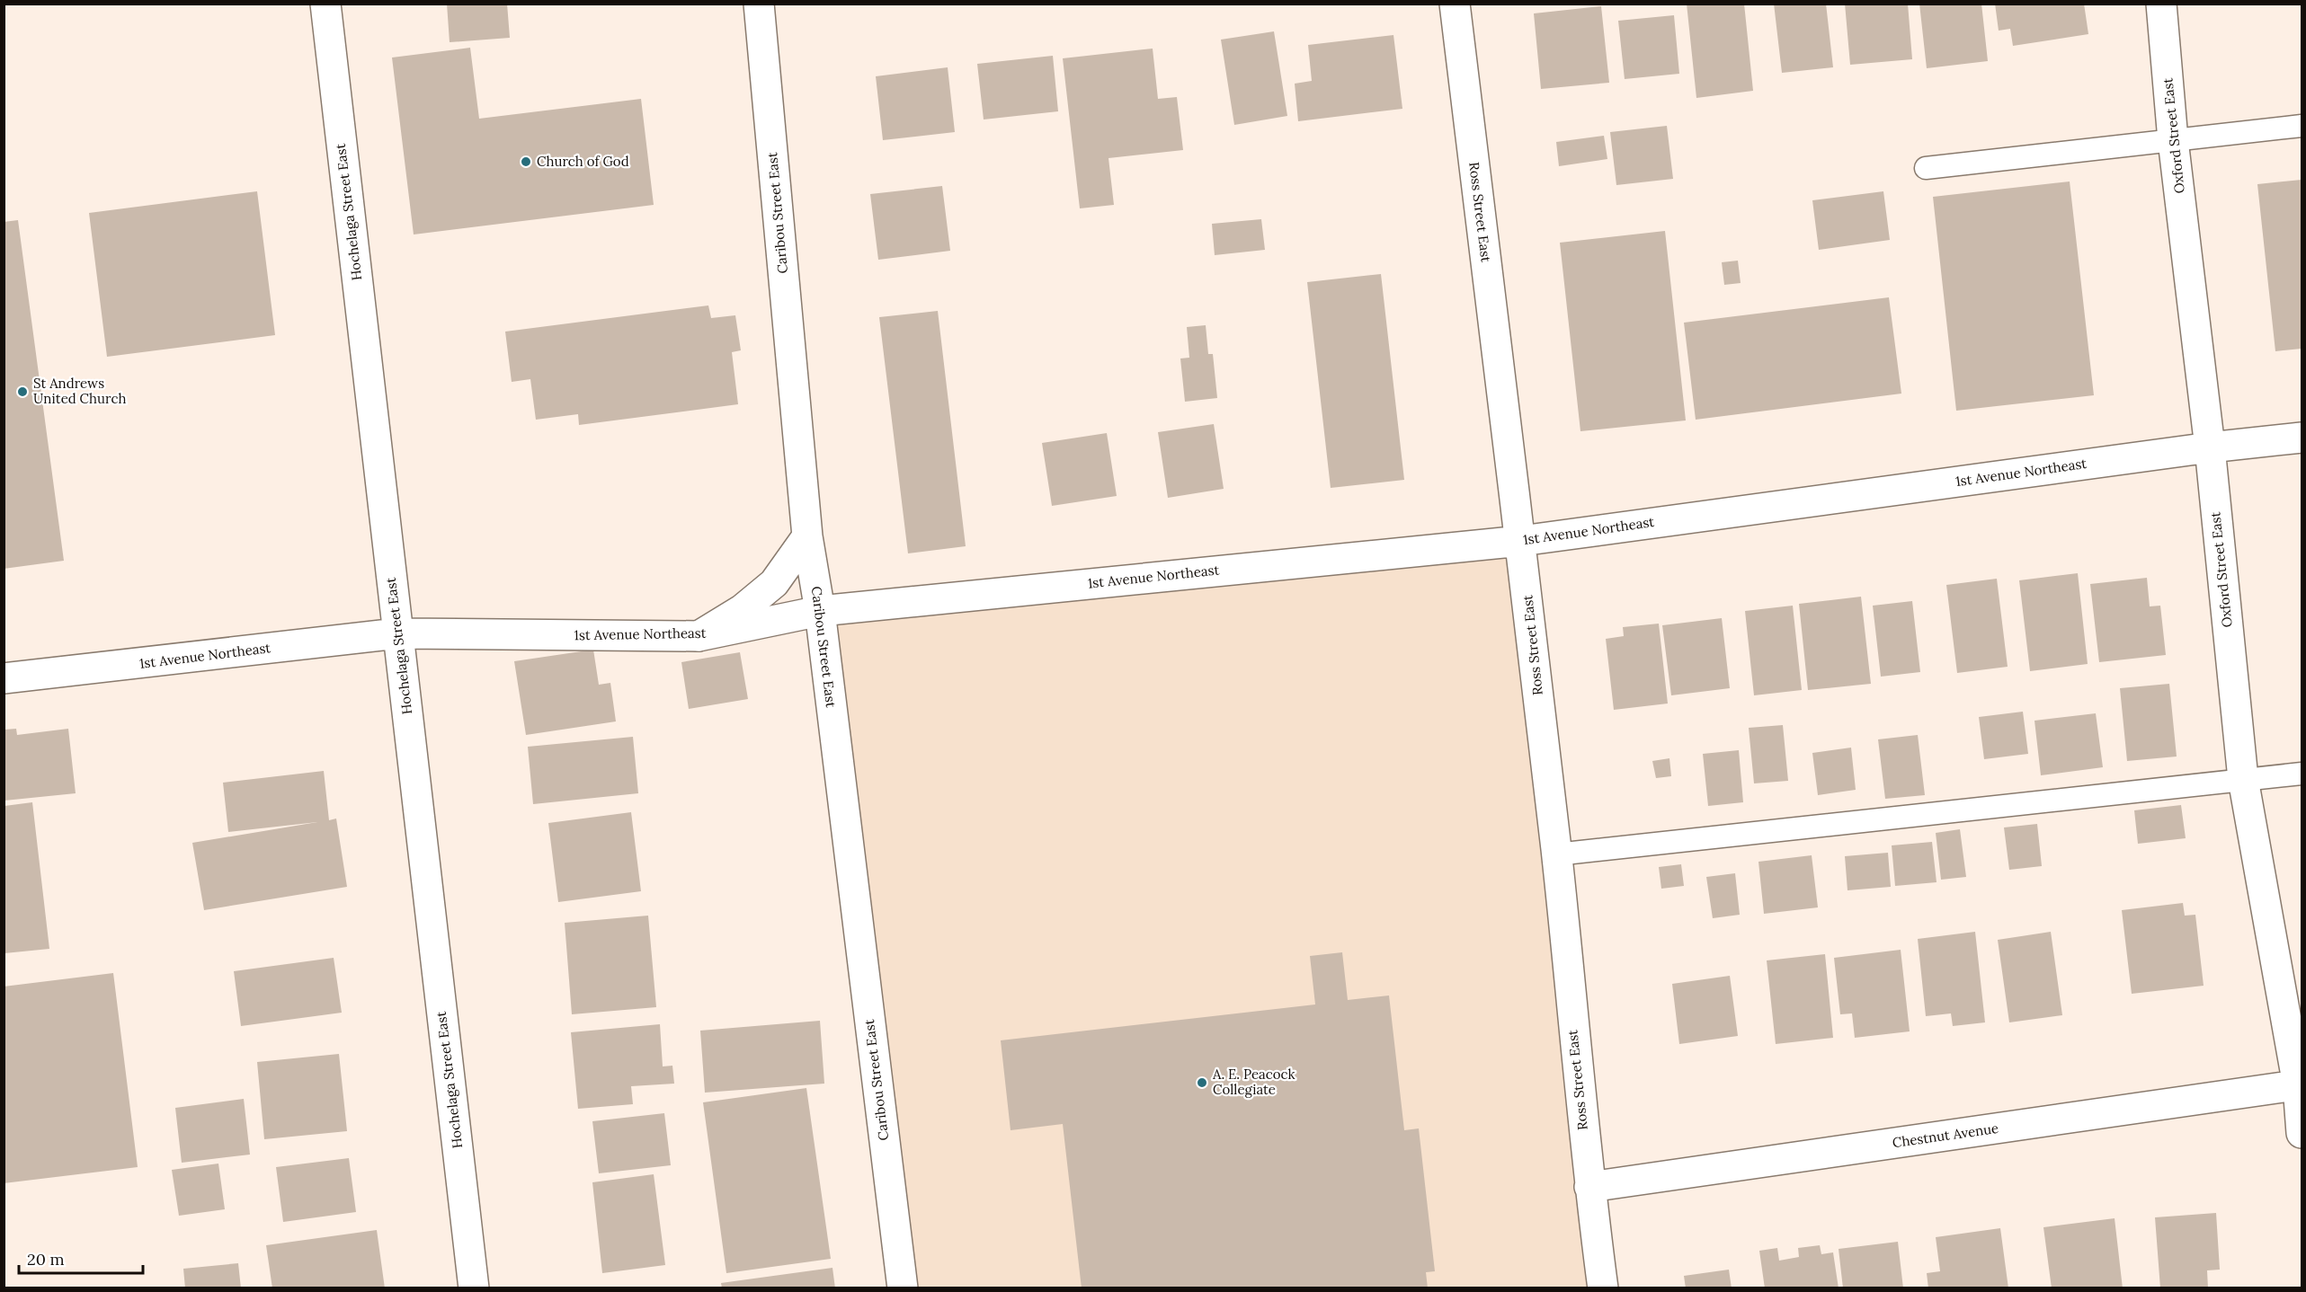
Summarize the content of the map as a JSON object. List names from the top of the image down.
{
  "streets": {
    "street": [
      "Oxford Street East",
      "Hochelaga Street East",
      "Ross Street East",
      "Caribou Street East",
      "1st Avenue Northeast",
      "Chestnut Avenue"
    ]
  },
  "crossings": [
    ["Oxford Street East", "1st Avenue Northeast"],
    ["Oxford Street East", "Chestnut Avenue"],
    ["Hochelaga Street East", "1st Avenue Northeast"],
    ["Ross Street East", "1st Avenue Northeast"],
    ["Ross Street East", "Chestnut Avenue"],
    ["Caribou Street East", "1st Avenue Northeast"]
  ],
  "places": ["Church of God", "St Andrews United Church", "A. E. Peacock Collegiate"],
  "scale_bar": "20 m"
}
